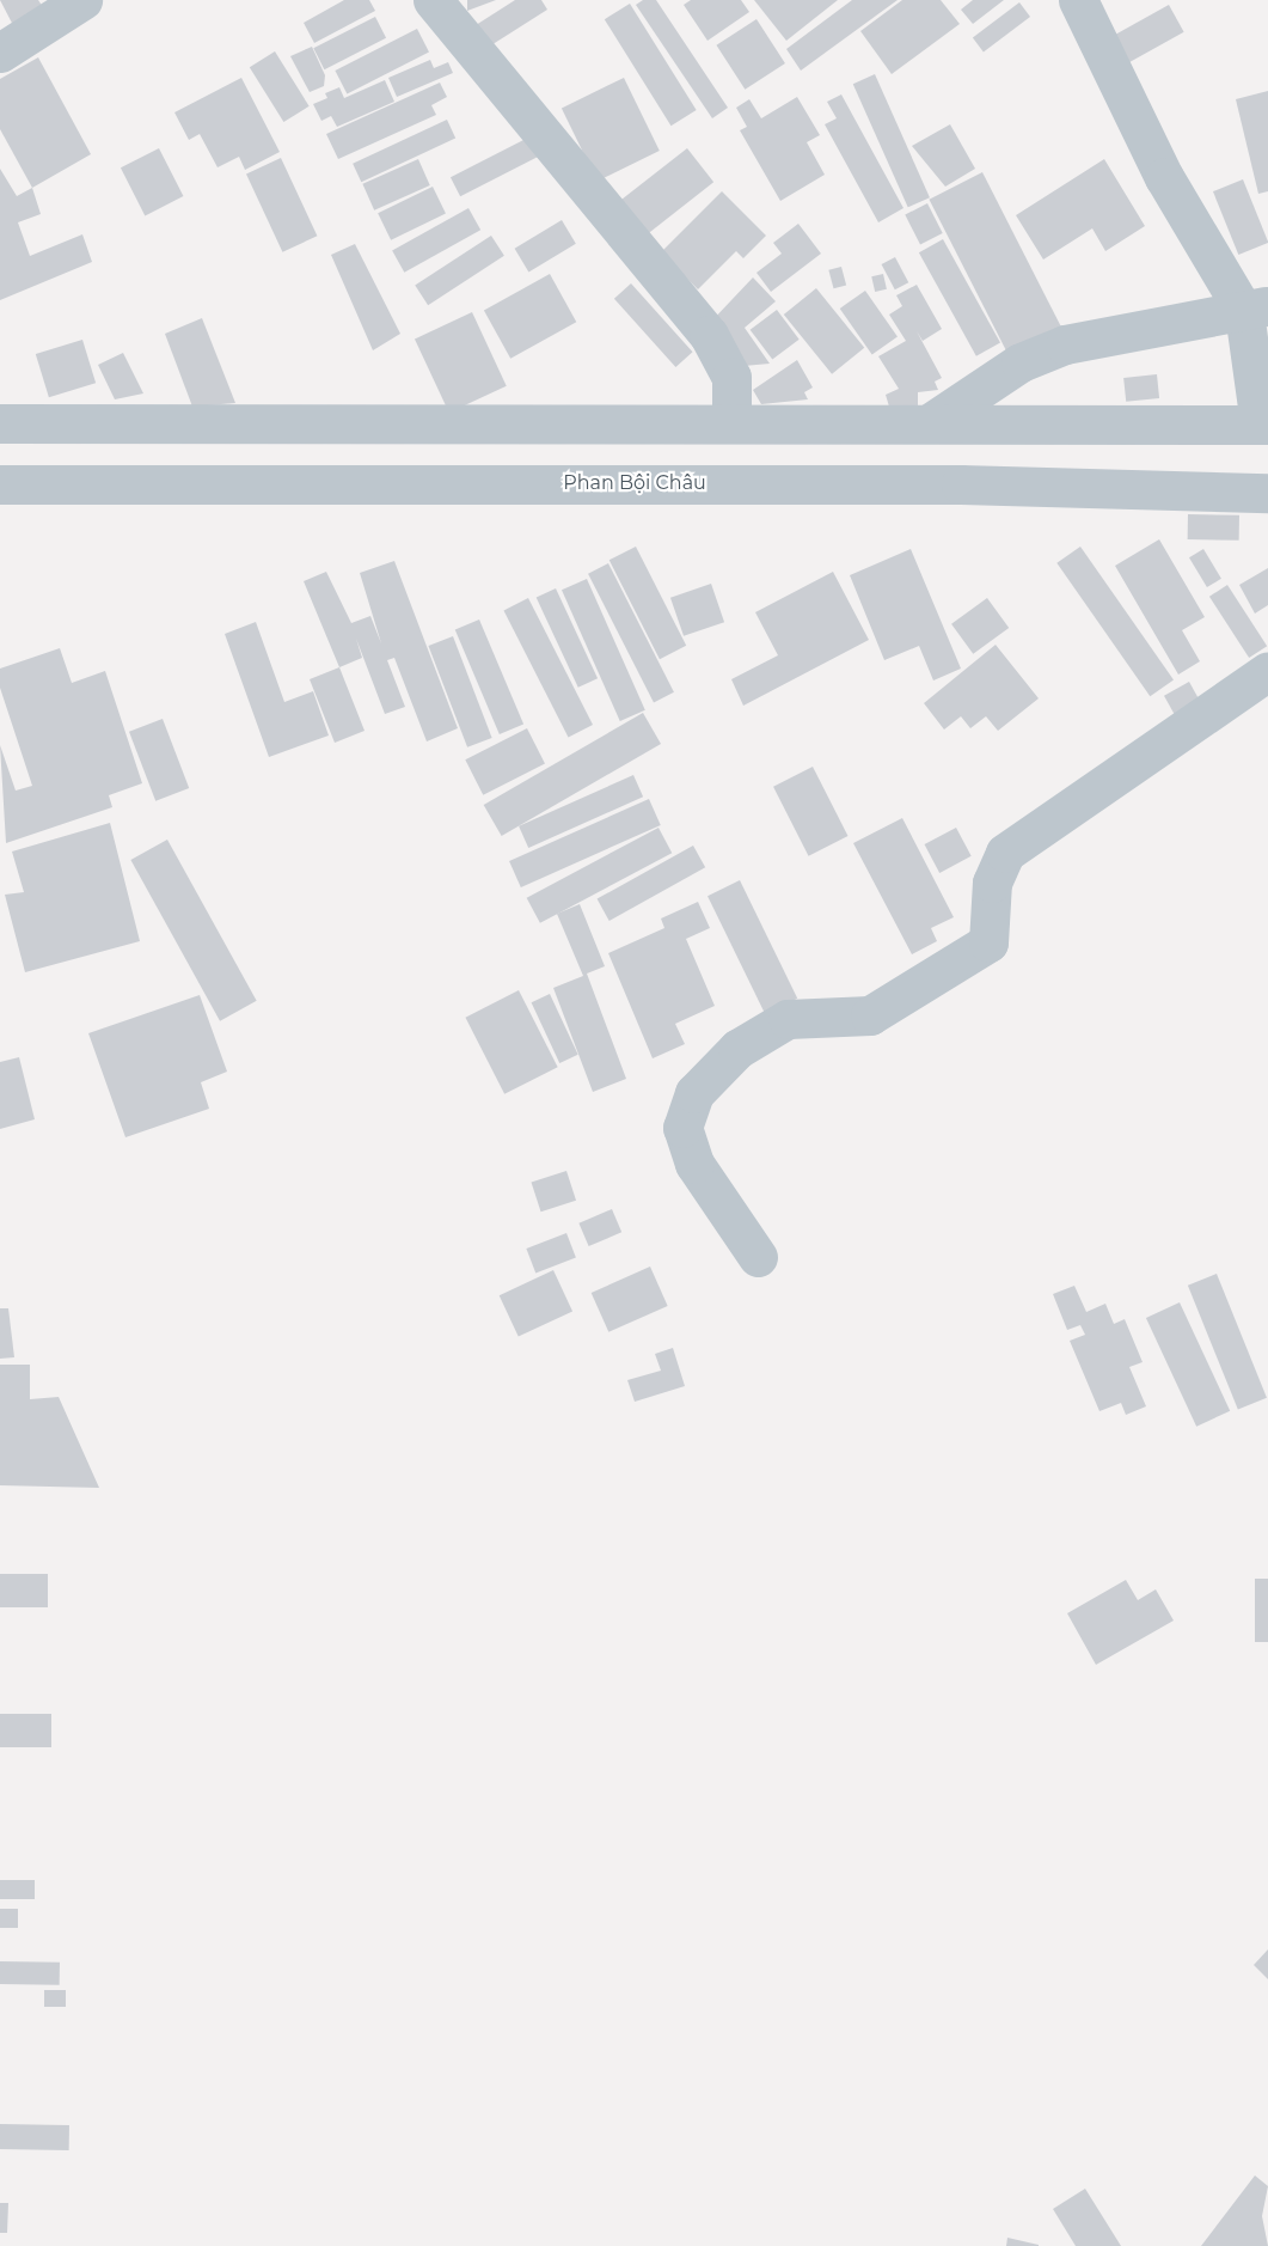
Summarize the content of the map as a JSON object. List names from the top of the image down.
{
  "streets": {
    "street": ["Phan Bội Châu"]
  }
}
